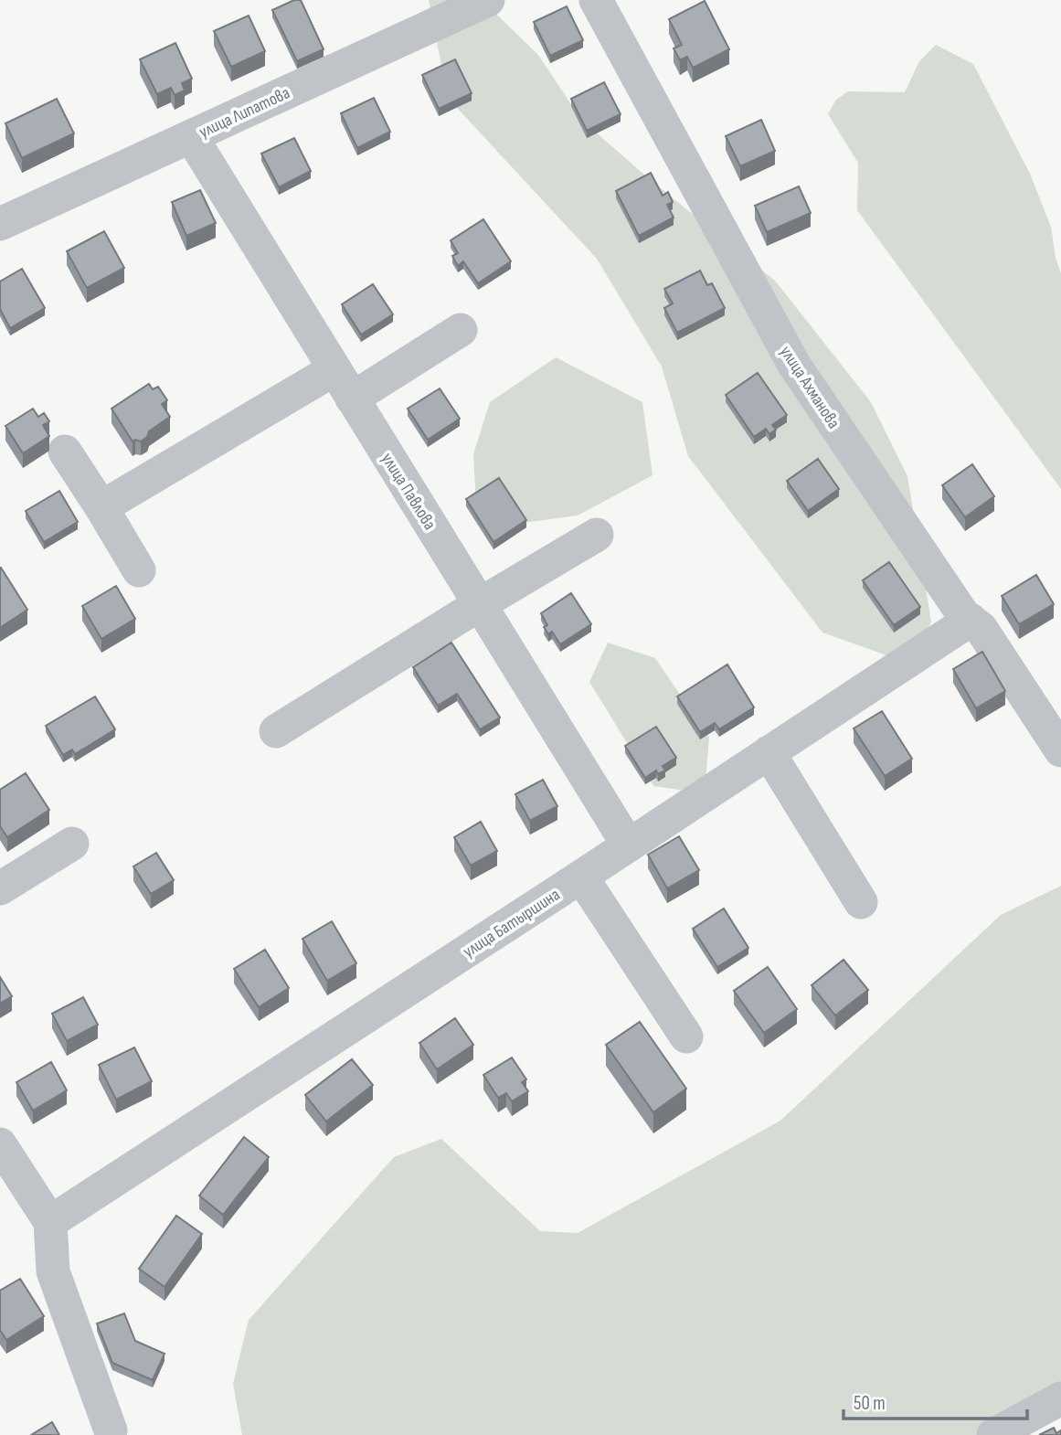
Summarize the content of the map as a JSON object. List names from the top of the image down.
{
  "streets": {
    "street": [
      "улица Липатова",
      "улица Ахманова",
      "улица Павлова",
      "улица Батыршина"
    ]
  },
  "crossings": [
    ["улица Липатова", "улица Павлова"],
    ["улица Ахманова", "улица Батыршина"],
    ["улица Павлова", "улица Батыршина"]
  ],
  "scale_bar": "50 m"
}
